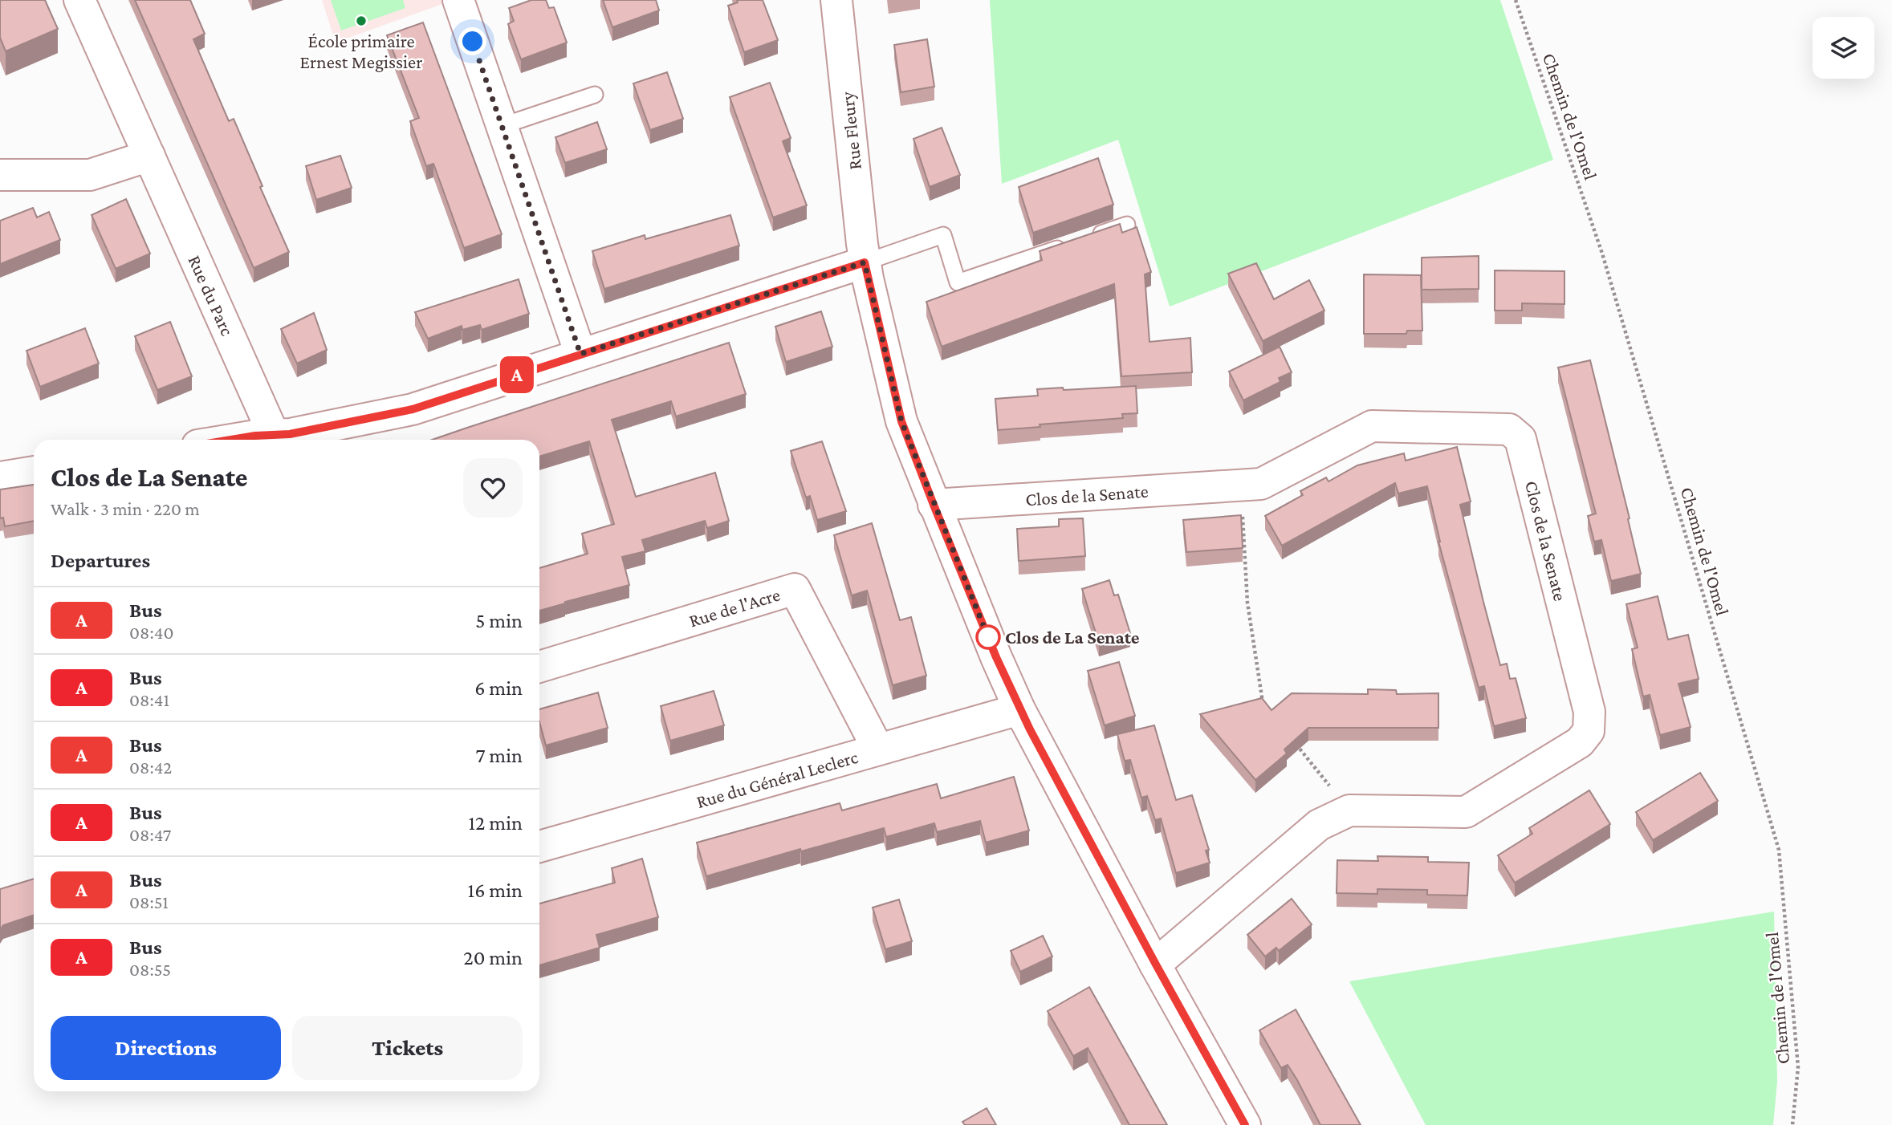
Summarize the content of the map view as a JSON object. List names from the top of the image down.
{
  "streets": {
    "street": [
      "Rue Fleury",
      "Rue du Parc",
      "Clos de la Senate",
      "Rue de l'Acre",
      "Rue du Général Leclerc"
    ],
    "path": ["Chemin de l'Omel"]
  },
  "crossings": [
    ["Rue Fleury", "Clos de la Senate"],
    ["Rue Fleury", "Rue du Général Leclerc"],
    ["Rue de l'Acre", "Rue du Général Leclerc"]
  ],
  "places": ["École primaire Ernest Megissier", "Clos de La Senate"],
  "lines": ["bus line A"],
  "page": {
    "on_map": "A",
    "heading": [
      ["Clos de La Senate", "Walk · 3 min · 220 m"],
      "Departures"
    ],
    "list": [
      {
        "mark": "A",
        "name": "Bus",
        "note": "08:40",
        "value": "5 min"
      },
      {
        "mark": "A",
        "name": "Bus",
        "note": "08:41",
        "value": "6 min"
      },
      {
        "mark": "A",
        "name": "Bus",
        "note": "08:42",
        "value": "7 min"
      },
      {
        "mark": "A",
        "name": "Bus",
        "note": "08:47",
        "value": "12 min"
      },
      {
        "mark": "A",
        "name": "Bus",
        "note": "08:51",
        "value": "16 min"
      },
      {
        "mark": "A",
        "name": "Bus",
        "note": "08:55",
        "value": "20 min"
      }
    ],
    "buttons": ["Directions", "Tickets"]
  }
}
